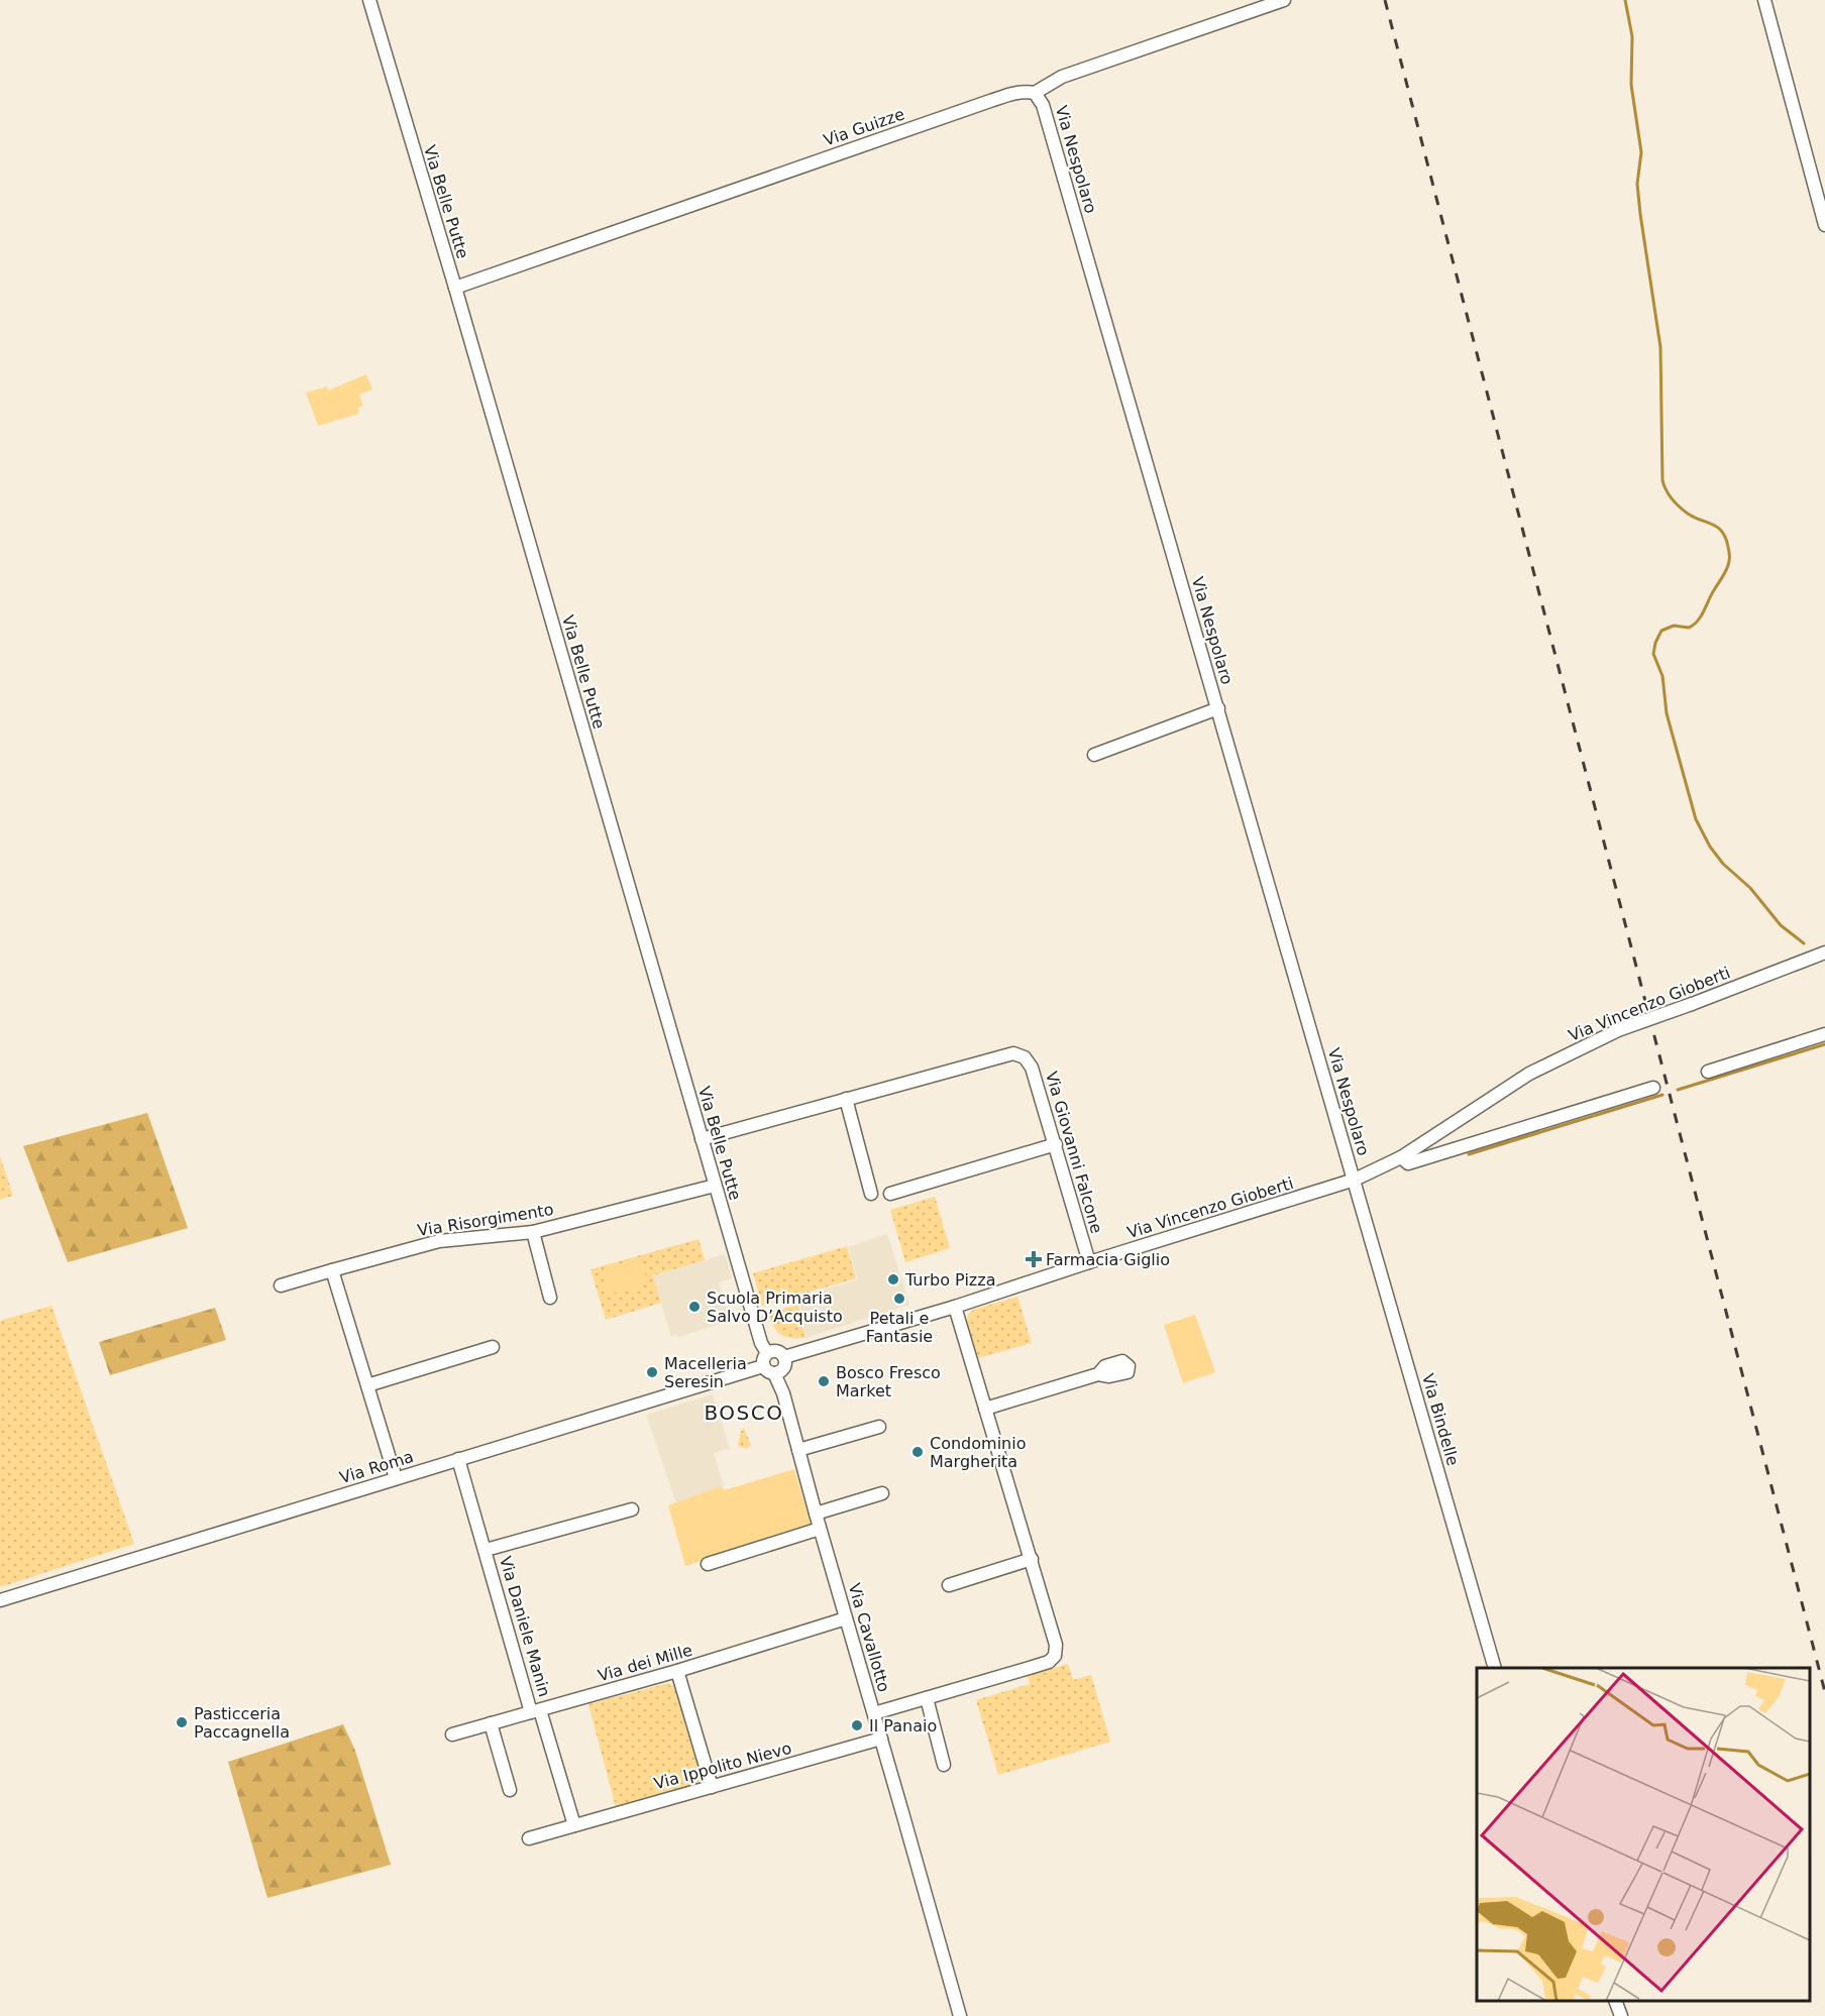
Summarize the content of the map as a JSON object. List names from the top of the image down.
{
  "streets": {
    "street": [
      "Via Guizze",
      "Via Nespolaro",
      "Via Belle Putte",
      "Via Vincenzo Gioberti",
      "Via Giovanni Falcone",
      "Via Risorgimento",
      "Via Bindelle",
      "Via Roma",
      "Via Daniele Manin",
      "Via Cavallotto",
      "Via dei Mille",
      "Via Ippolito Nievo"
    ]
  },
  "crossings": [
    ["Via Guizze", "Via Nespolaro"],
    ["Via Guizze", "Via Belle Putte"],
    ["Via Nespolaro", "Via Vincenzo Gioberti"],
    ["Via Nespolaro", "Via Bindelle"],
    ["Via Belle Putte", "Via Vincenzo Gioberti"],
    ["Via Belle Putte", "Via Giovanni Falcone"],
    ["Via Belle Putte", "Via Risorgimento"],
    ["Via Belle Putte", "Via Roma"],
    ["Via Belle Putte", "Via Cavallotto"],
    ["Via Vincenzo Gioberti", "Via Giovanni Falcone"],
    ["Via Vincenzo Gioberti", "Via Bindelle"],
    ["Via Vincenzo Gioberti", "Via Roma"],
    ["Via Vincenzo Gioberti", "Via Cavallotto"],
    ["Via Roma", "Via Daniele Manin"],
    ["Via Roma", "Via Cavallotto"],
    ["Via Daniele Manin", "Via dei Mille"],
    ["Via Cavallotto", "Via dei Mille"],
    ["Via Cavallotto", "Via Ippolito Nievo"]
  ],
  "districts": ["BOSCO"],
  "places": {
    "health": ["Farmacia Giglio"],
    "other": [
      "Turbo Pizza",
      "Petali e Fantasie",
      "Scuola Primaria Salvo D’Acquisto",
      "Macelleria Seresin",
      "Bosco Fresco Market",
      "Condominio Margherita",
      "Pasticceria Paccagnella",
      "Il Panaio"
    ]
  }
}
